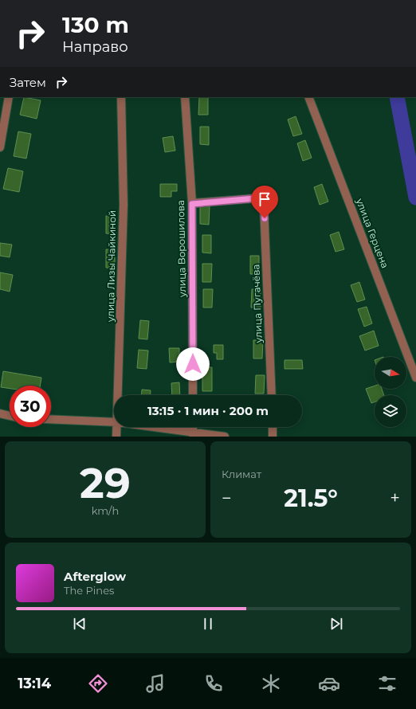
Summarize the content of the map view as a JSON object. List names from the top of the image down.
{
  "streets": {
    "street": [
      "улица Герцена",
      "улица Ворошилова",
      "улица Лизы Чайкиной",
      "улица Пугачёва"
    ]
  },
  "crossings": [
    ["улица Ворошилова", "улица Пугачёва"]
  ],
  "north": "right",
  "page": {
    "turn": ["130 m", "Направо"],
    "then": "Затем",
    "limit": "30",
    "trip": "13:15 · 1 мин · 200 m",
    "tile": [
      ["29", "km/h"],
      "Климат"
    ],
    "heat": ["−", "21.5°", "+"],
    "song": ["Afterglow", "The Pines"],
    "tabs": "13:14"
  }
}
